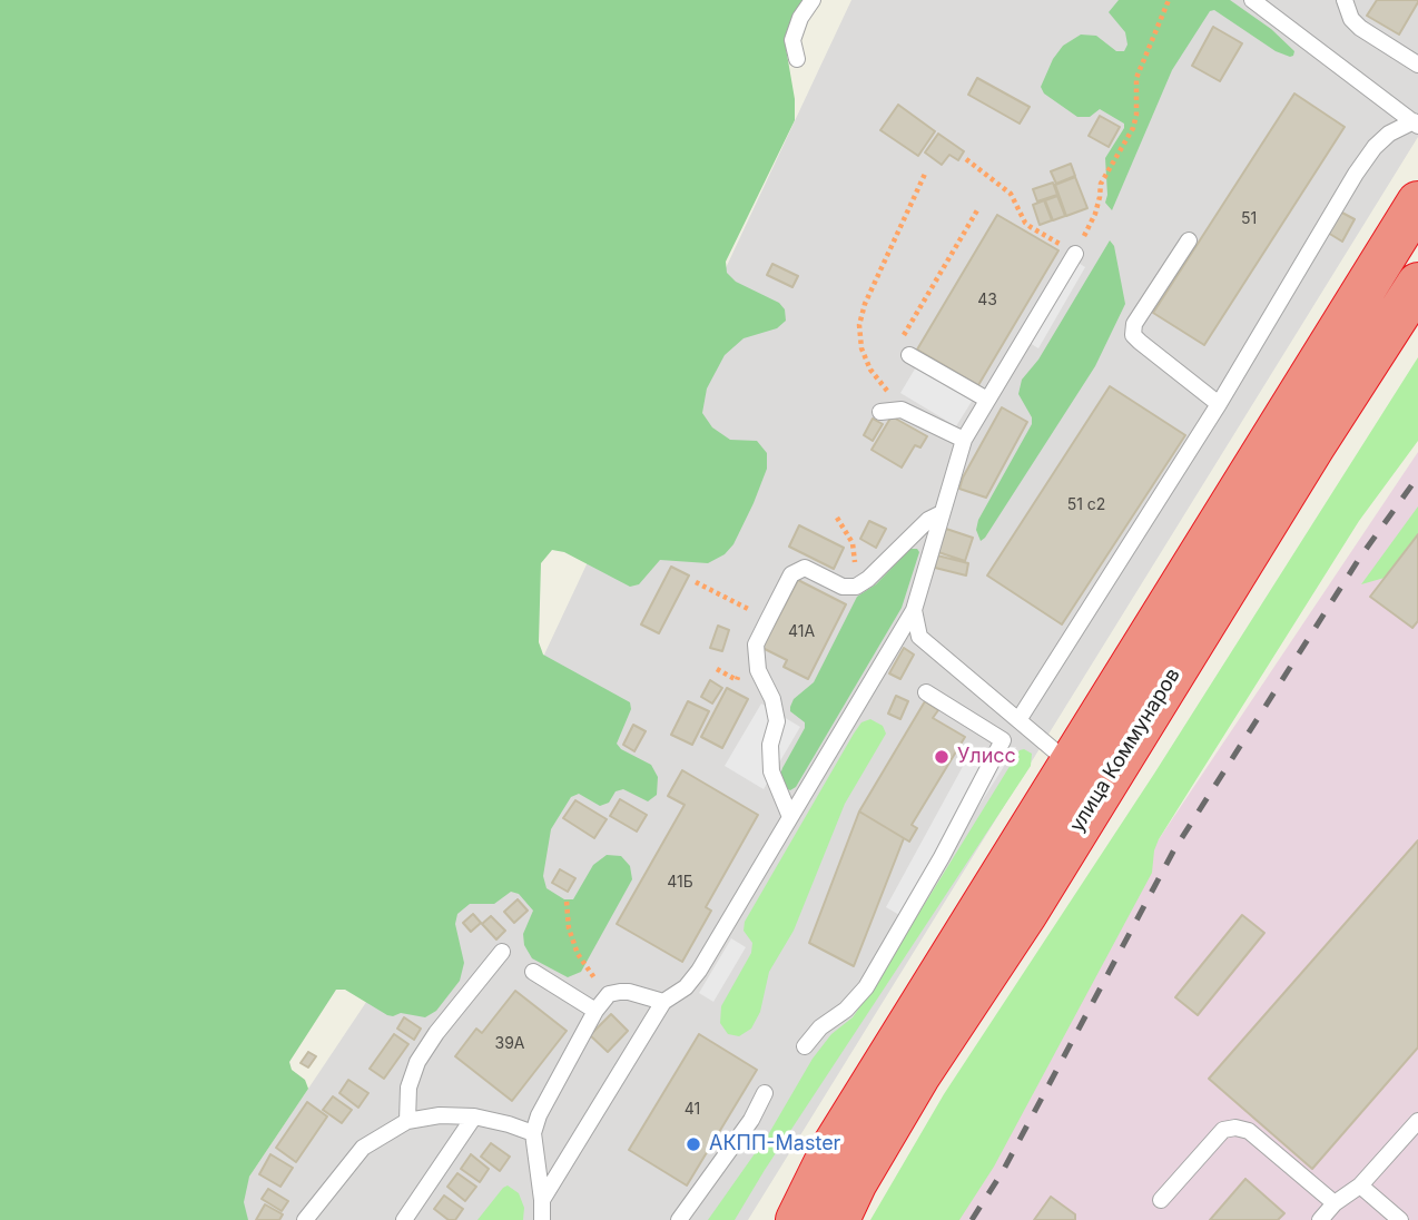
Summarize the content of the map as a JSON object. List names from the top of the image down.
{
  "streets": {
    "highway": ["улица Коммунаров"]
  },
  "places": ["Улисс", "АКПП-Master"],
  "house_numbers": [
    "51",
    "43",
    "51 с2",
    "41А",
    "41Б",
    "39А",
    "41"
  ]
}
